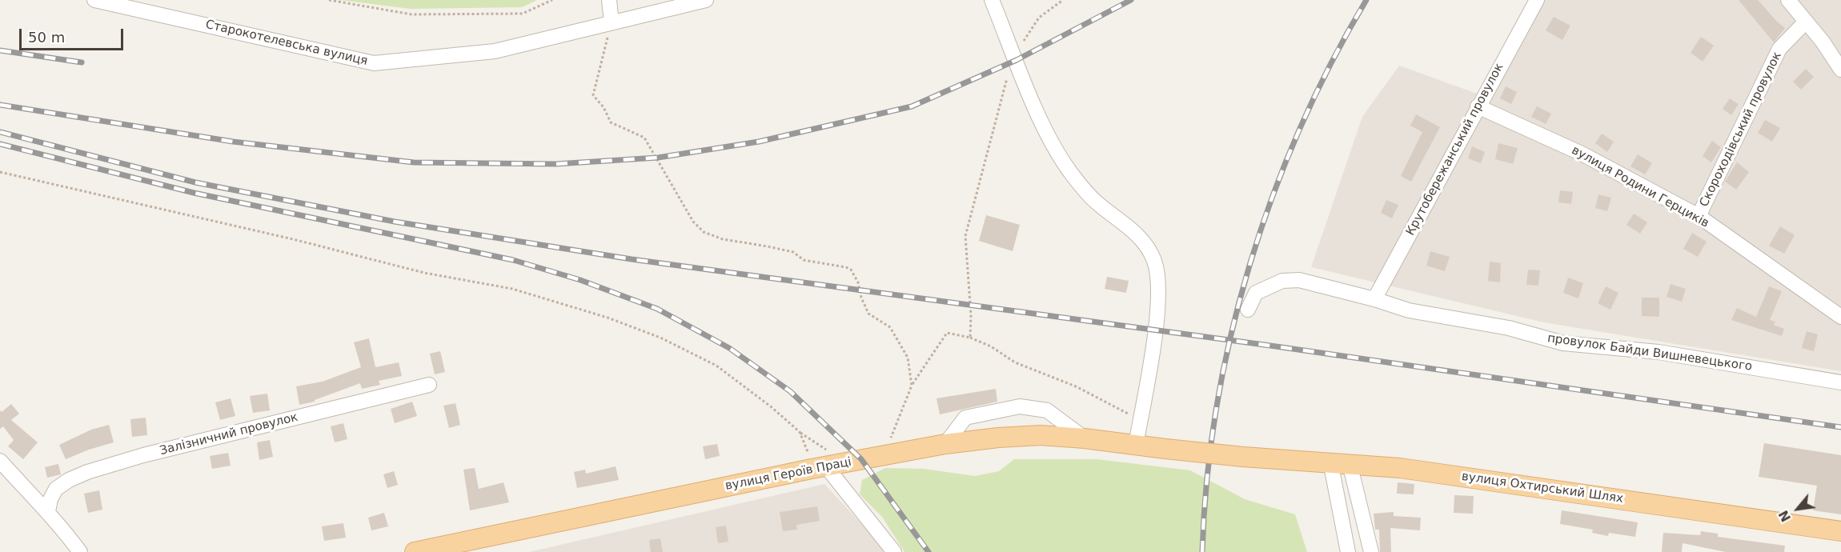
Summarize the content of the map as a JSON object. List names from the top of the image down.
{
  "streets": {
    "main road": ["вулиця Героїв Праці", "вулиця Охтирський Шлях"],
    "street": [
      "Старокотелевська вулиця",
      "Скороходівський провулок",
      "Крутобережанський провулок",
      "вулиця Родини Герциків",
      "провулок Байди Вишневецького",
      "Залізничний провулок"
    ]
  },
  "crossings": [
    ["Скороходівський провулок", "вулиця Родини Герциків"],
    ["Крутобережанський провулок", "вулиця Родини Герциків"],
    ["Крутобережанський провулок", "провулок Байди Вишневецького"],
    ["вулиця Героїв Праці", "вулиця Охтирський Шлях"]
  ],
  "scale_bar": "50 m",
  "north": "bottom left"
}
